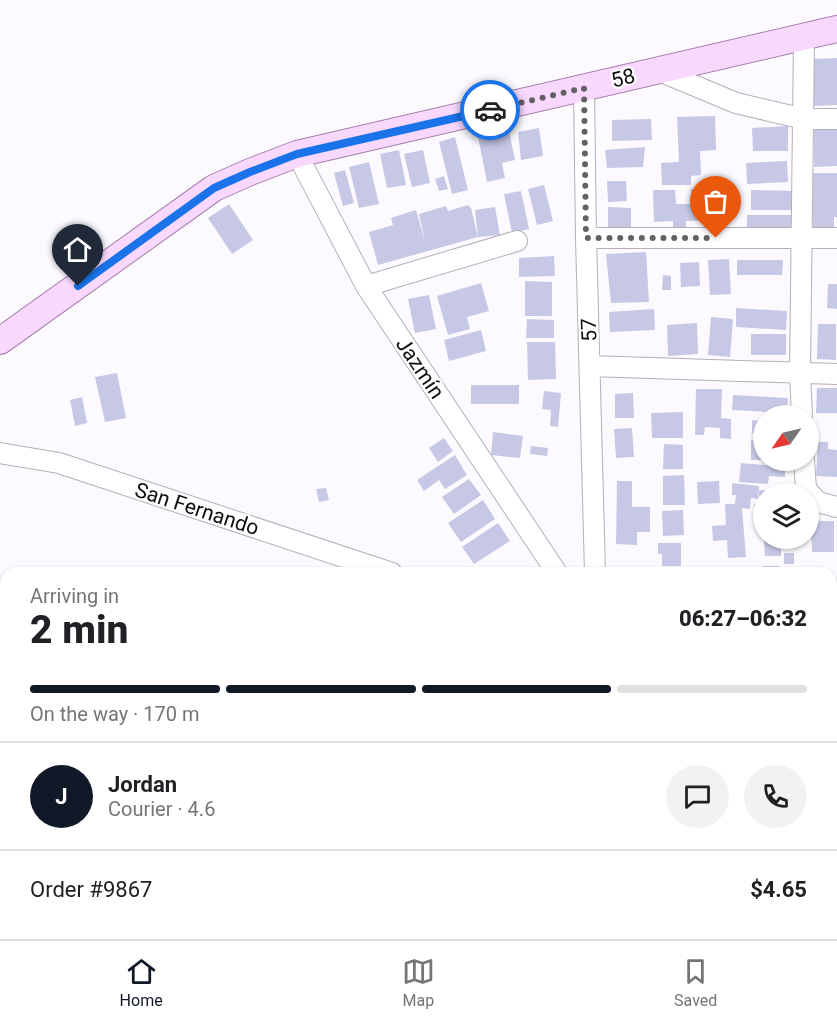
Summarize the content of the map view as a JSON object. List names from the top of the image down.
{
  "streets": {
    "main road": ["58"],
    "street": ["57", "Jazmín", "San Fernando"]
  },
  "crossings": [
    ["58", "57"],
    ["58", "Jazmín"]
  ],
  "north": "bottom left",
  "page": {
    "heading": ["2 min", "Arriving in", "06:27–06:32"],
    "panel": [
      "Jordan",
      "Courier · 4.6",
      "Order #9867",
      "$4.65"
    ],
    "bar": "On the way · 170 m",
    "round": "J",
    "tabs": ["Home", "Map", "Saved"]
  }
}
